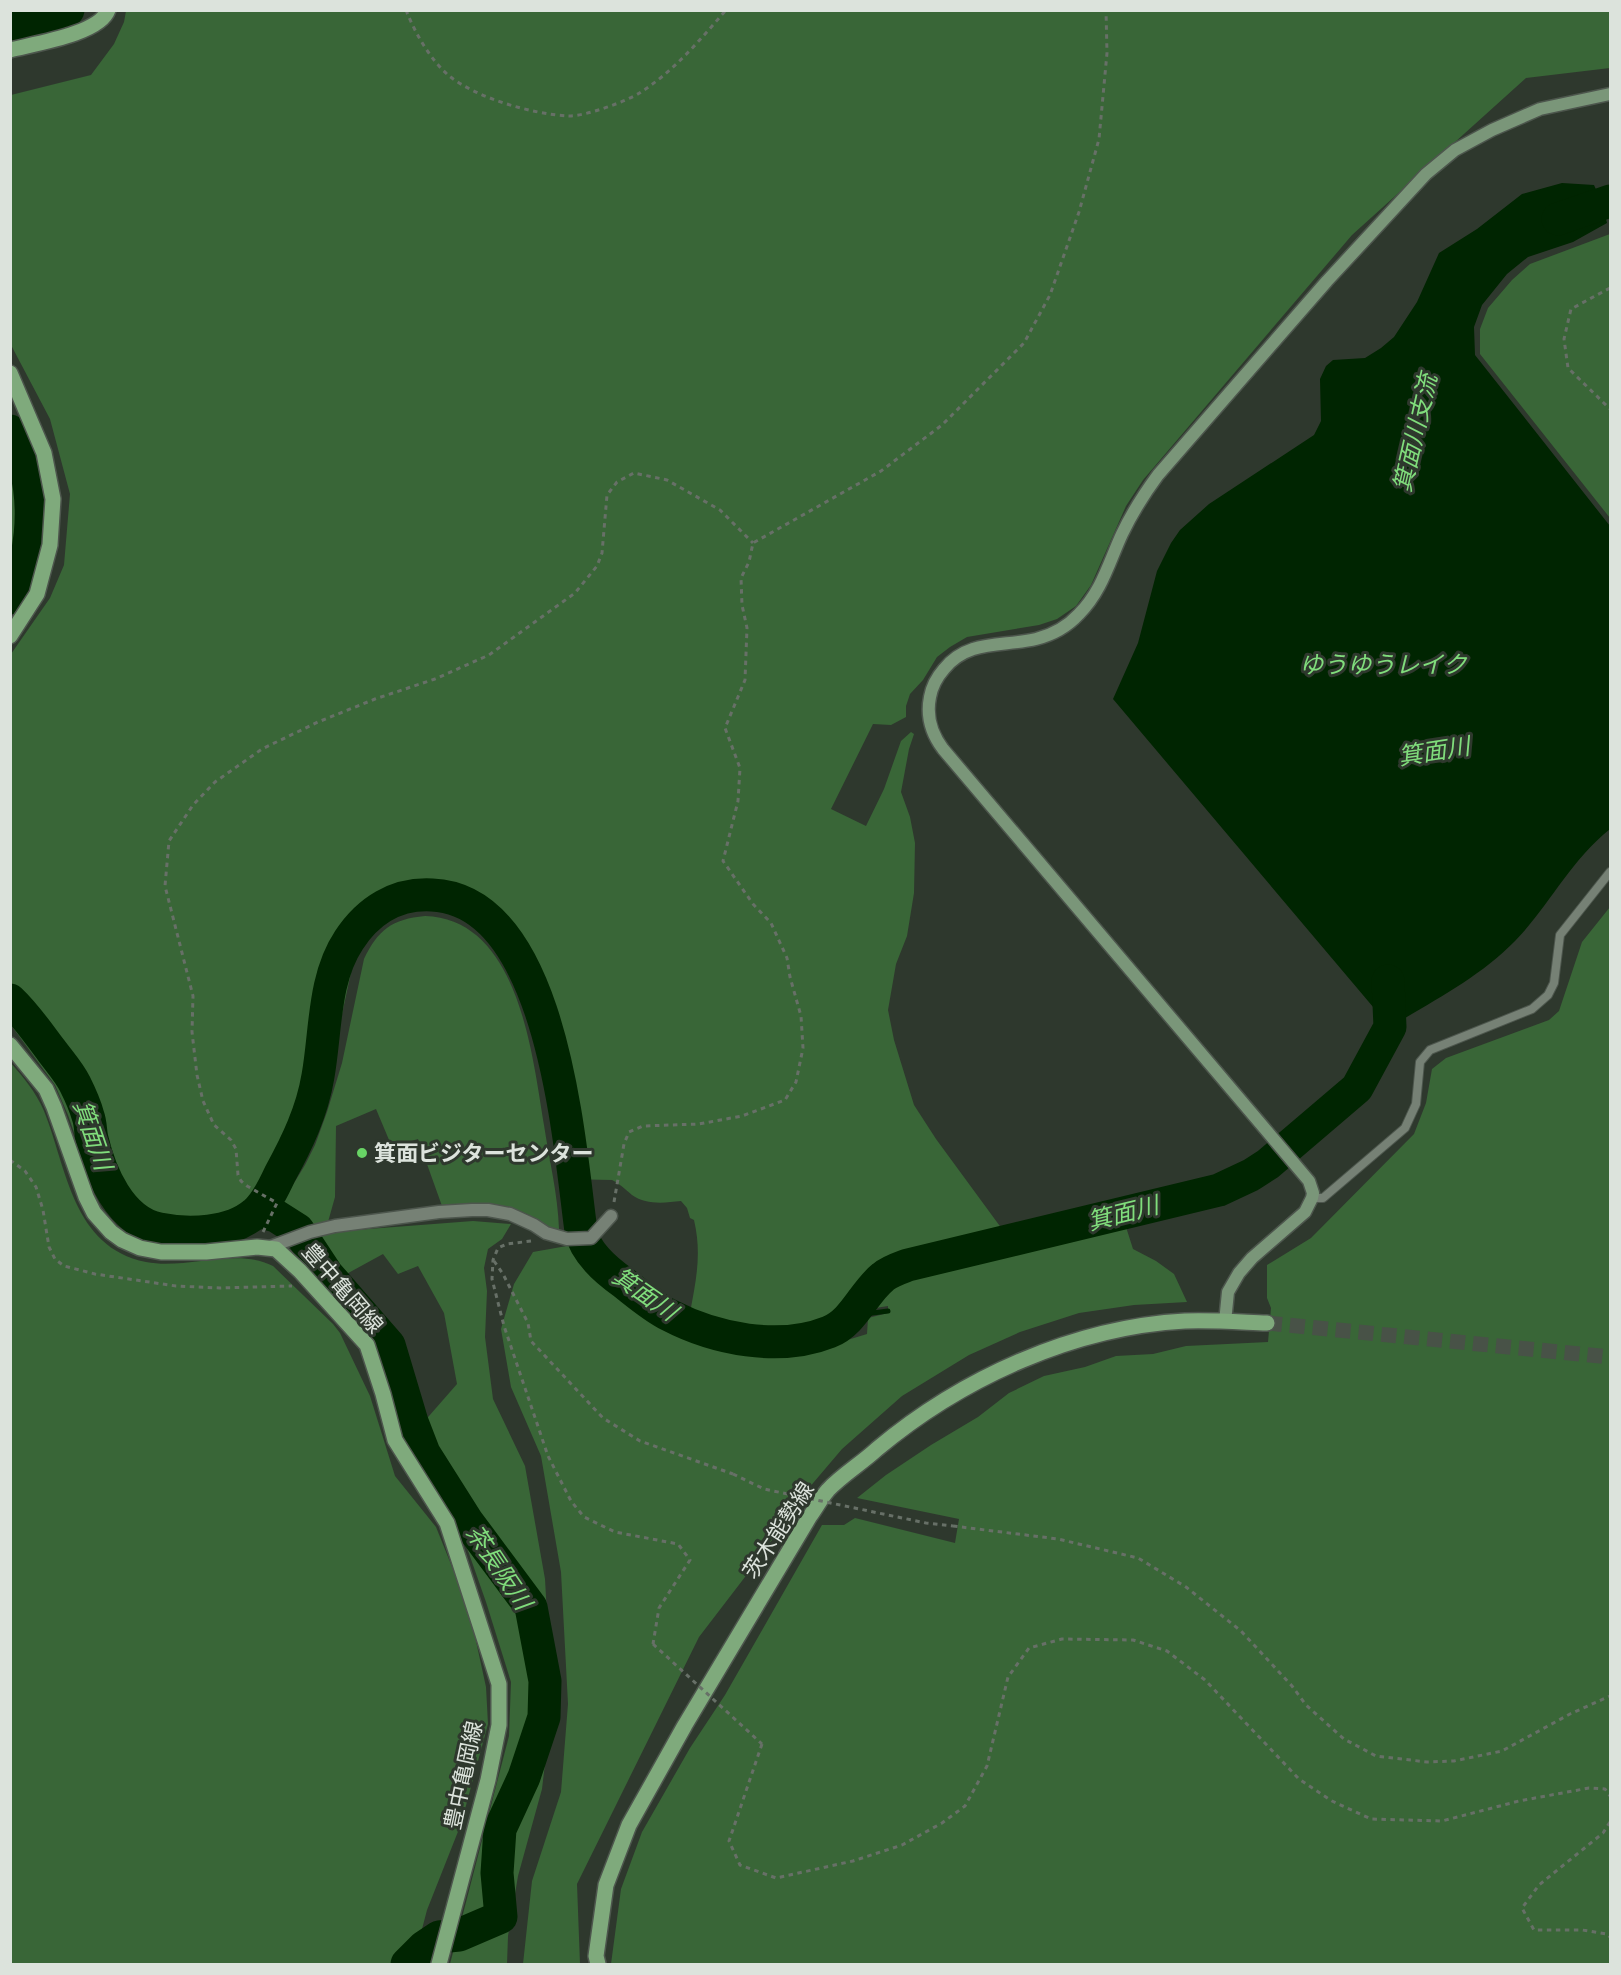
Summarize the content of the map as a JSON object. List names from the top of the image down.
{
  "streets": {
    "main road": ["豊中亀岡線", "茨木能勢線"]
  },
  "water": [
    "箕面川支流",
    "ゆうゆうレイク",
    "箕面川",
    "茶長阪川"
  ],
  "places": ["箕面ビジターセンター"]
}
